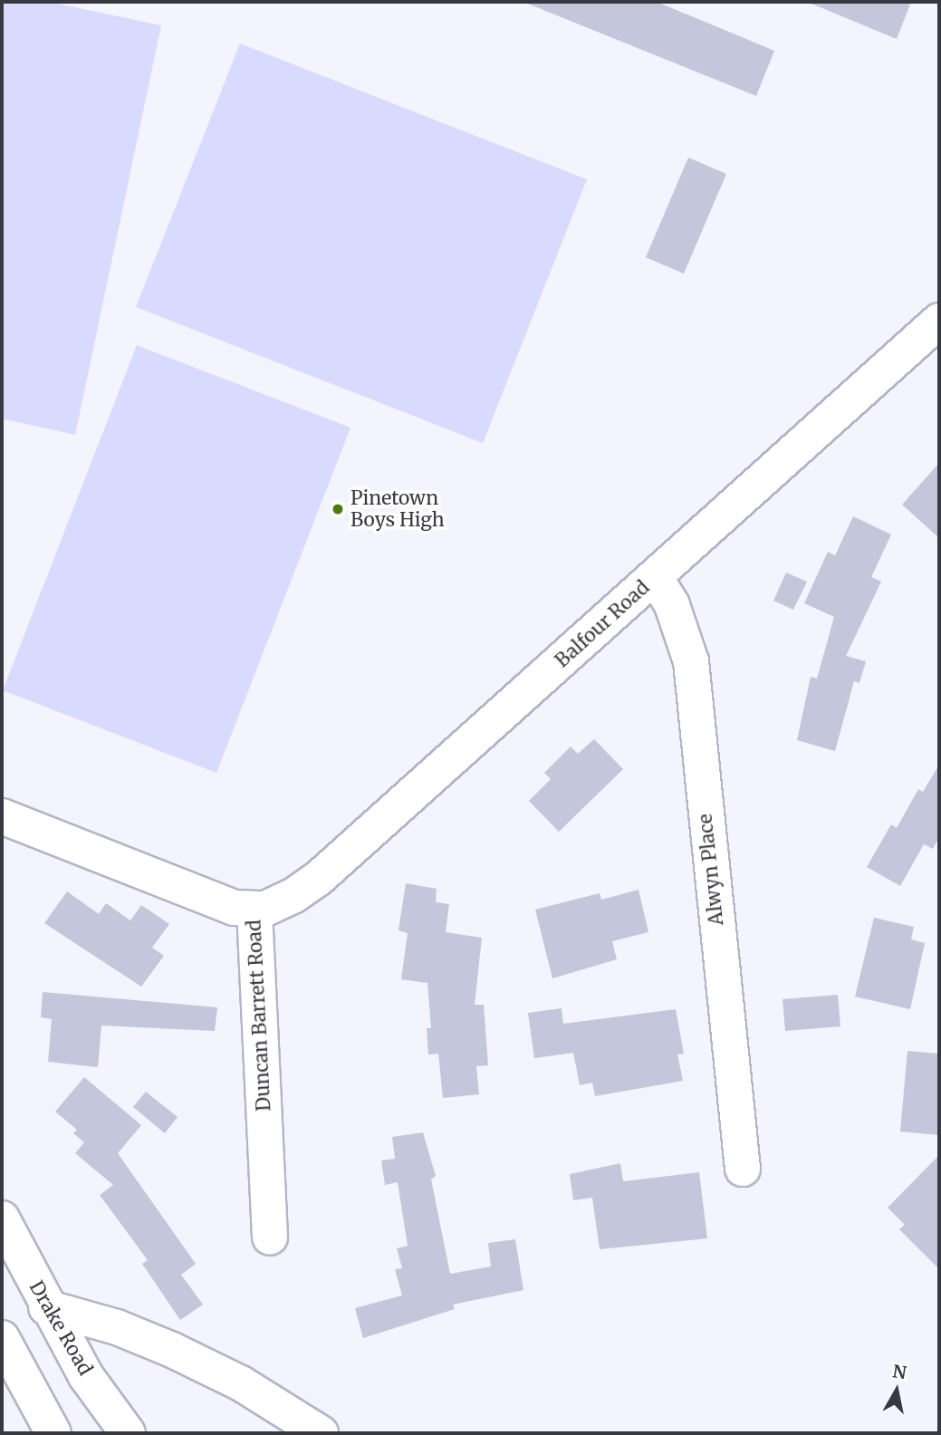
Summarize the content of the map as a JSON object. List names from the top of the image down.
{
  "streets": {
    "main road": [
      "Balfour Road",
      "Alwyn Place",
      "Duncan Barrett Road",
      "Drake Road"
    ]
  },
  "crossings": [
    ["Balfour Road", "Alwyn Place"],
    ["Balfour Road", "Duncan Barrett Road"]
  ],
  "places": ["Pinetown Boys High"],
  "north": "top"
}
